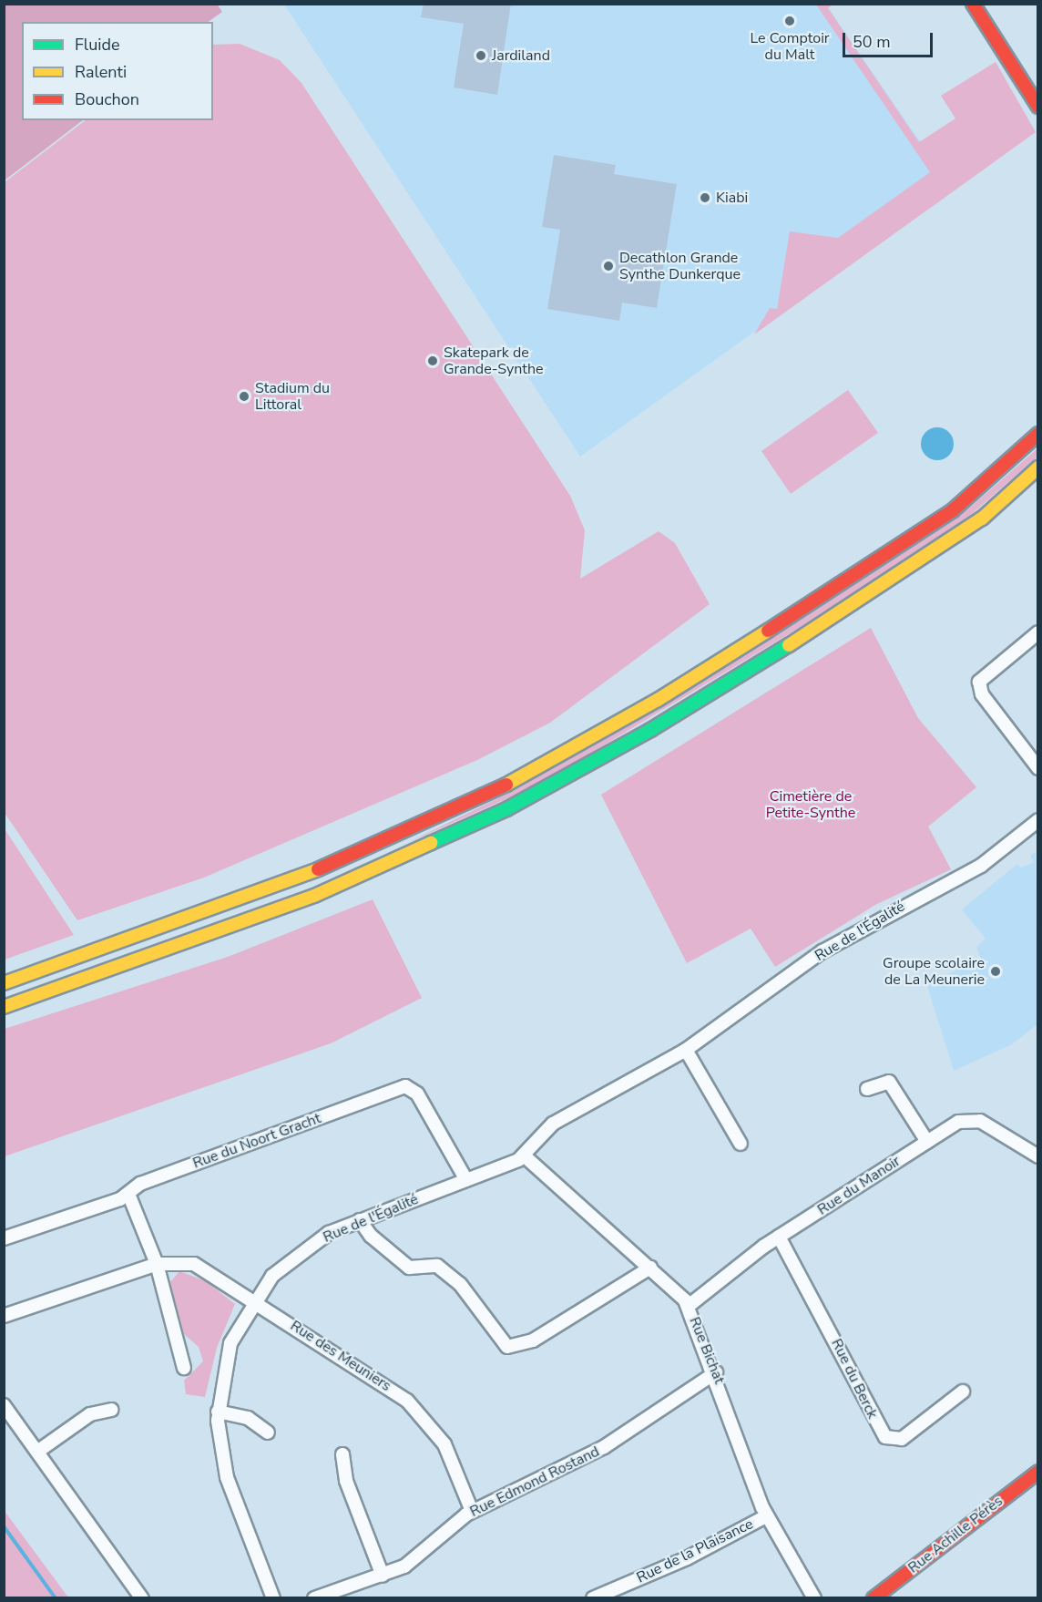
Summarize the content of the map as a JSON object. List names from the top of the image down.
{
  "streets": {
    "main road": ["Rue Achille Pérès"],
    "street": [
      "Rue de l'Égalité",
      "Rue du Noort Gracht",
      "Rue du Manoir",
      "Rue Bichat",
      "Rue des Meuniers",
      "Rue du Berck",
      "Rue Edmond Rostand",
      "Rue de la Plaisance"
    ]
  },
  "crossings": [
    ["Rue de l'Égalité", "Rue du Noort Gracht"],
    ["Rue de l'Égalité", "Rue Bichat"],
    ["Rue de l'Égalité", "Rue des Meuniers"],
    ["Rue du Manoir", "Rue Bichat"],
    ["Rue du Manoir", "Rue du Berck"],
    ["Rue Bichat", "Rue Edmond Rostand"],
    ["Rue Bichat", "Rue de la Plaisance"],
    ["Rue des Meuniers", "Rue Edmond Rostand"]
  ],
  "parks": ["Cimetière de Petite-Synthe"],
  "places": [
    "Le Comptoir du Malt",
    "Jardiland",
    "Kiabi",
    "Decathlon Grande Synthe Dunkerque",
    "Skatepark de Grande-Synthe",
    "Stadium du Littoral",
    "Groupe scolaire de La Meunerie"
  ],
  "legend": ["Fluide", "Ralenti", "Bouchon"],
  "scale_bar": "50 m"
}
